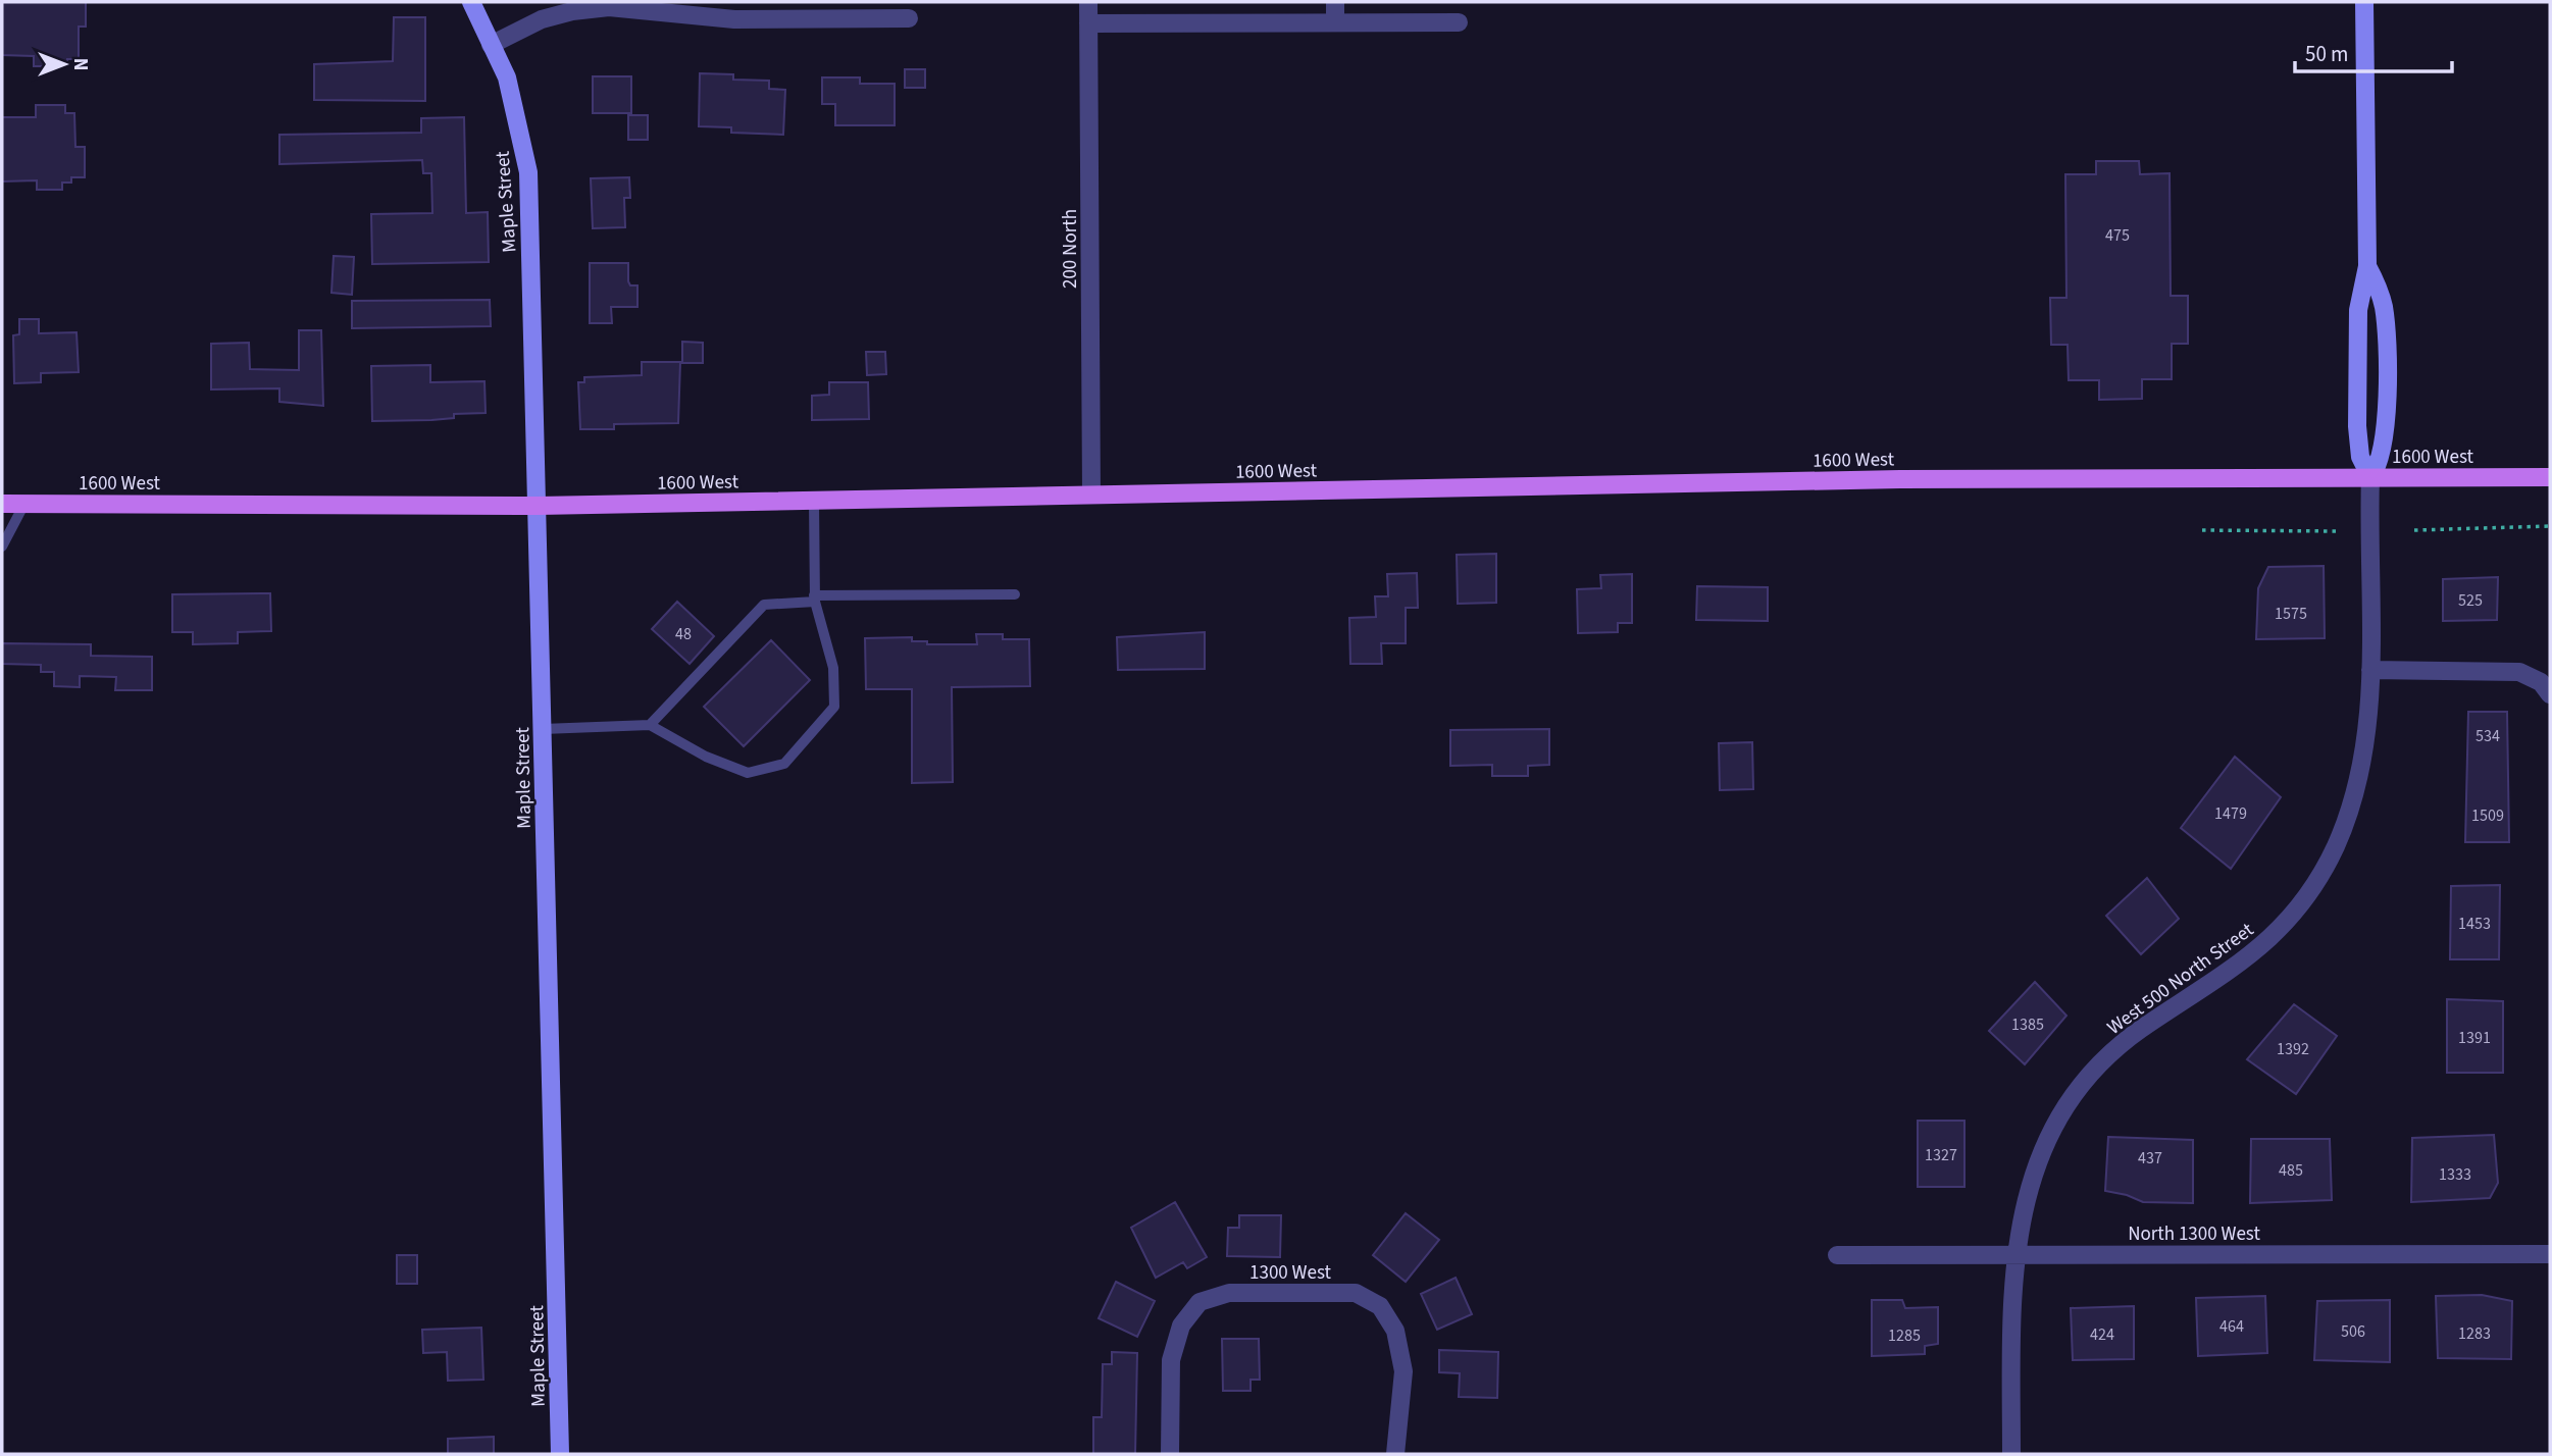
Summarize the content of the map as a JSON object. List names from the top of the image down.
{
  "streets": {
    "main road": ["1600 West"],
    "street": [
      "Maple Street",
      "200 North",
      "West 500 North Street",
      "North 1300 West",
      "1300 West"
    ]
  },
  "crossings": [
    ["Maple Street", "1600 West"],
    ["200 North", "1600 West"],
    ["1600 West", "West 500 North Street"],
    ["West 500 North Street", "North 1300 West"]
  ],
  "house_numbers": [
    "475",
    "525",
    "1575",
    "48",
    "534",
    "1479",
    "1509",
    "1453",
    "1385",
    "1391",
    "1392",
    "1327",
    "437",
    "485",
    "1333",
    "464",
    "506",
    "1283",
    "424",
    "1285"
  ],
  "scale_bar": "50 m",
  "north": "right"
}
